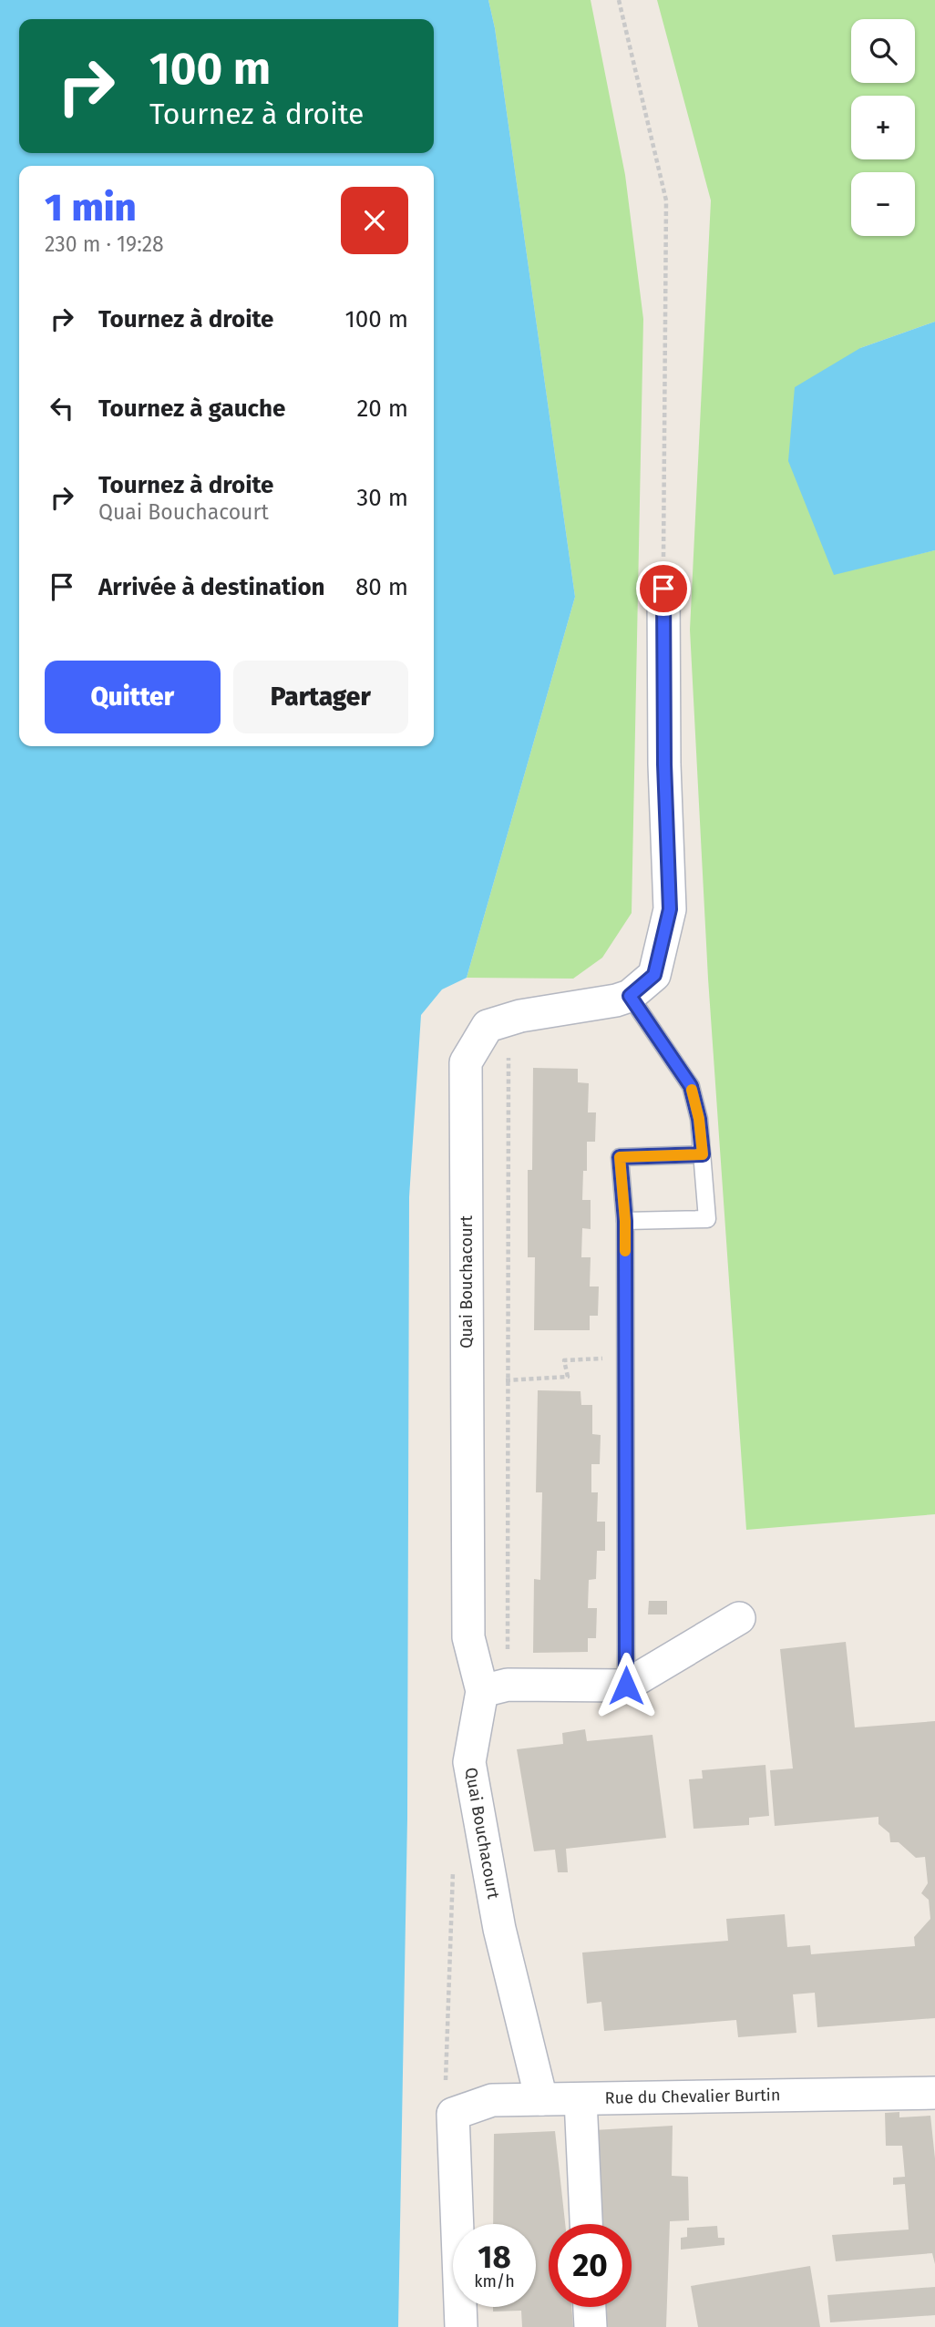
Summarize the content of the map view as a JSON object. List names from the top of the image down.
{
  "streets": {
    "street": ["Quai Bouchacourt", "Rue du Chevalier Burtin"]
  },
  "crossings": [
    ["Quai Bouchacourt", "Rue du Chevalier Burtin"]
  ],
  "page": {
    "map_buttons": ["+", "−"],
    "turn": ["100 m", "Tournez à droite"],
    "heading": ["1 min", "230 m · 19:28"],
    "list": [
      {
        "name": "Tournez à droite",
        "value": "100 m"
      },
      {
        "name": "Tournez à gauche",
        "value": "20 m"
      },
      {
        "name": "Tournez à droite",
        "note": "Quai Bouchacourt",
        "value": "30 m"
      },
      {
        "name": "Arrivée à destination",
        "value": "80 m"
      }
    ],
    "buttons": ["Quitter", "Partager"],
    "speed": "18 km/h",
    "limit": "20"
  }
}
